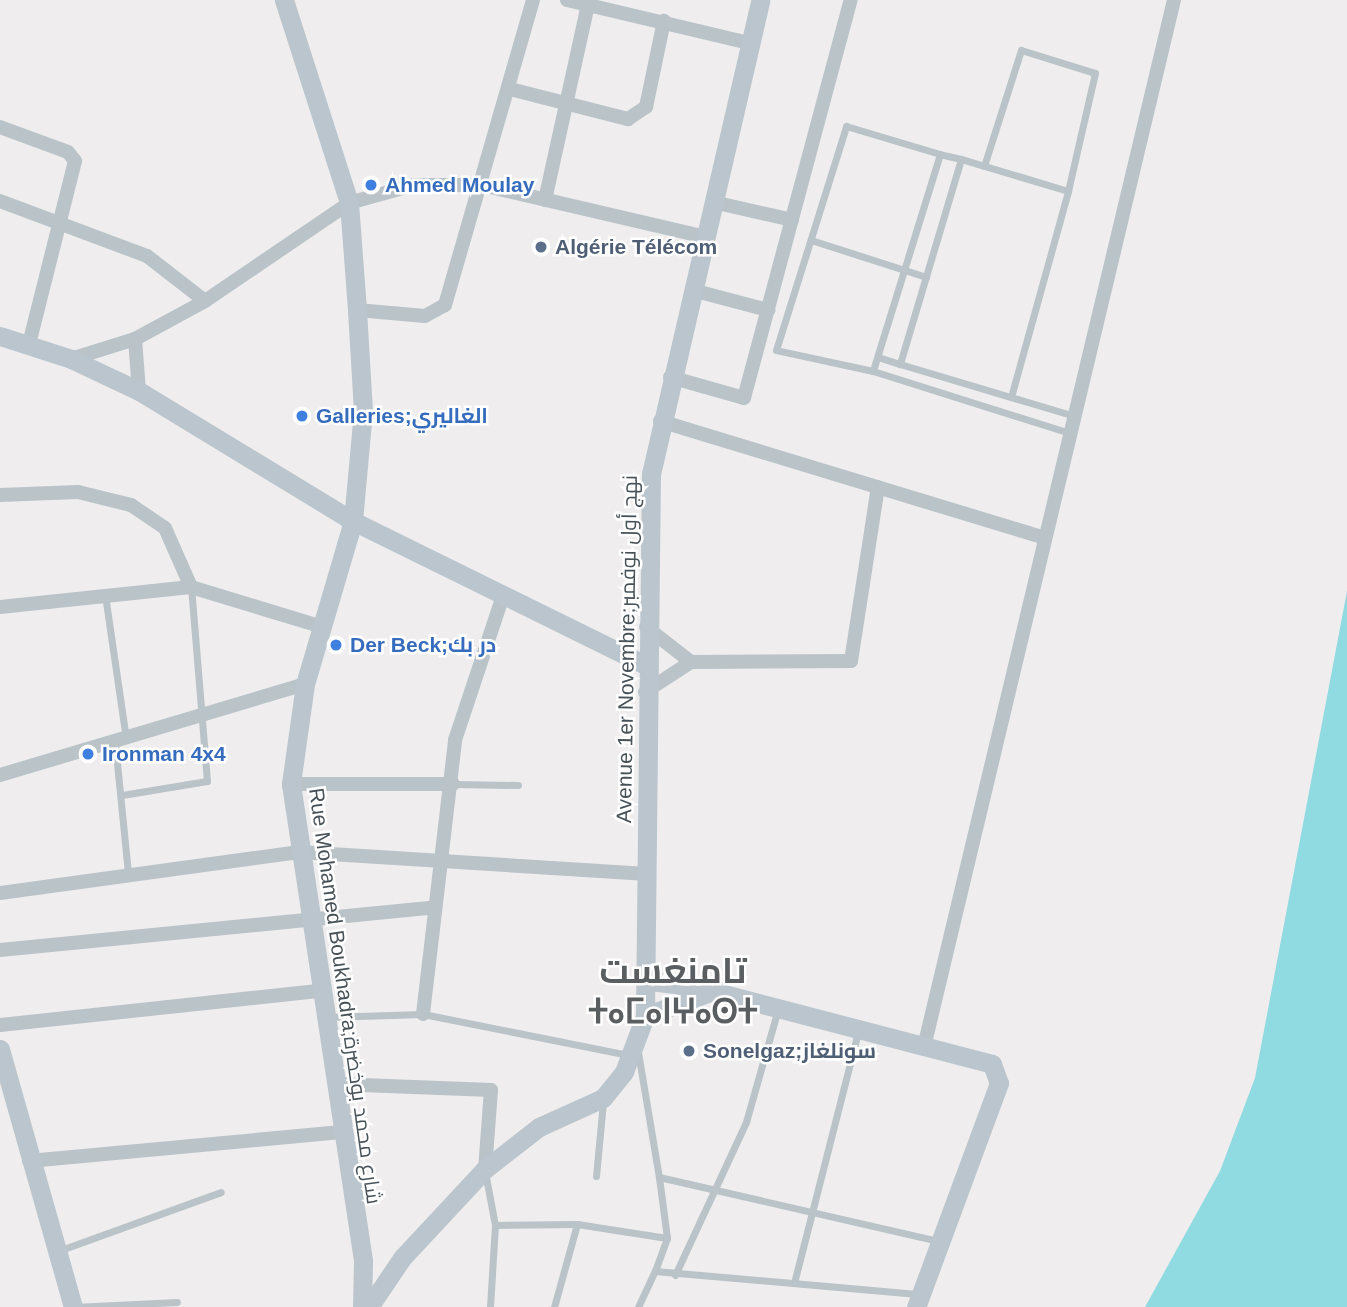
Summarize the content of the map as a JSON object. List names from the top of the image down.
{
  "streets": {
    "street": ["Avenue 1er Novembre;نهج أول نوفمبر", "Rue Mohamed Boukhadra;شارع محمد بوخضرة"]
  },
  "districts": ["تامنغست ⵜⴰⵎⴰⵏⵖⴰⵙⵜ"],
  "places": [
    "Ahmed Moulay",
    "Algérie Télécom",
    "Galleries;الغاليري",
    "Der Beck;در بك",
    "Ironman 4x4",
    "Sonelgaz;سونلغاز"
  ]
}
